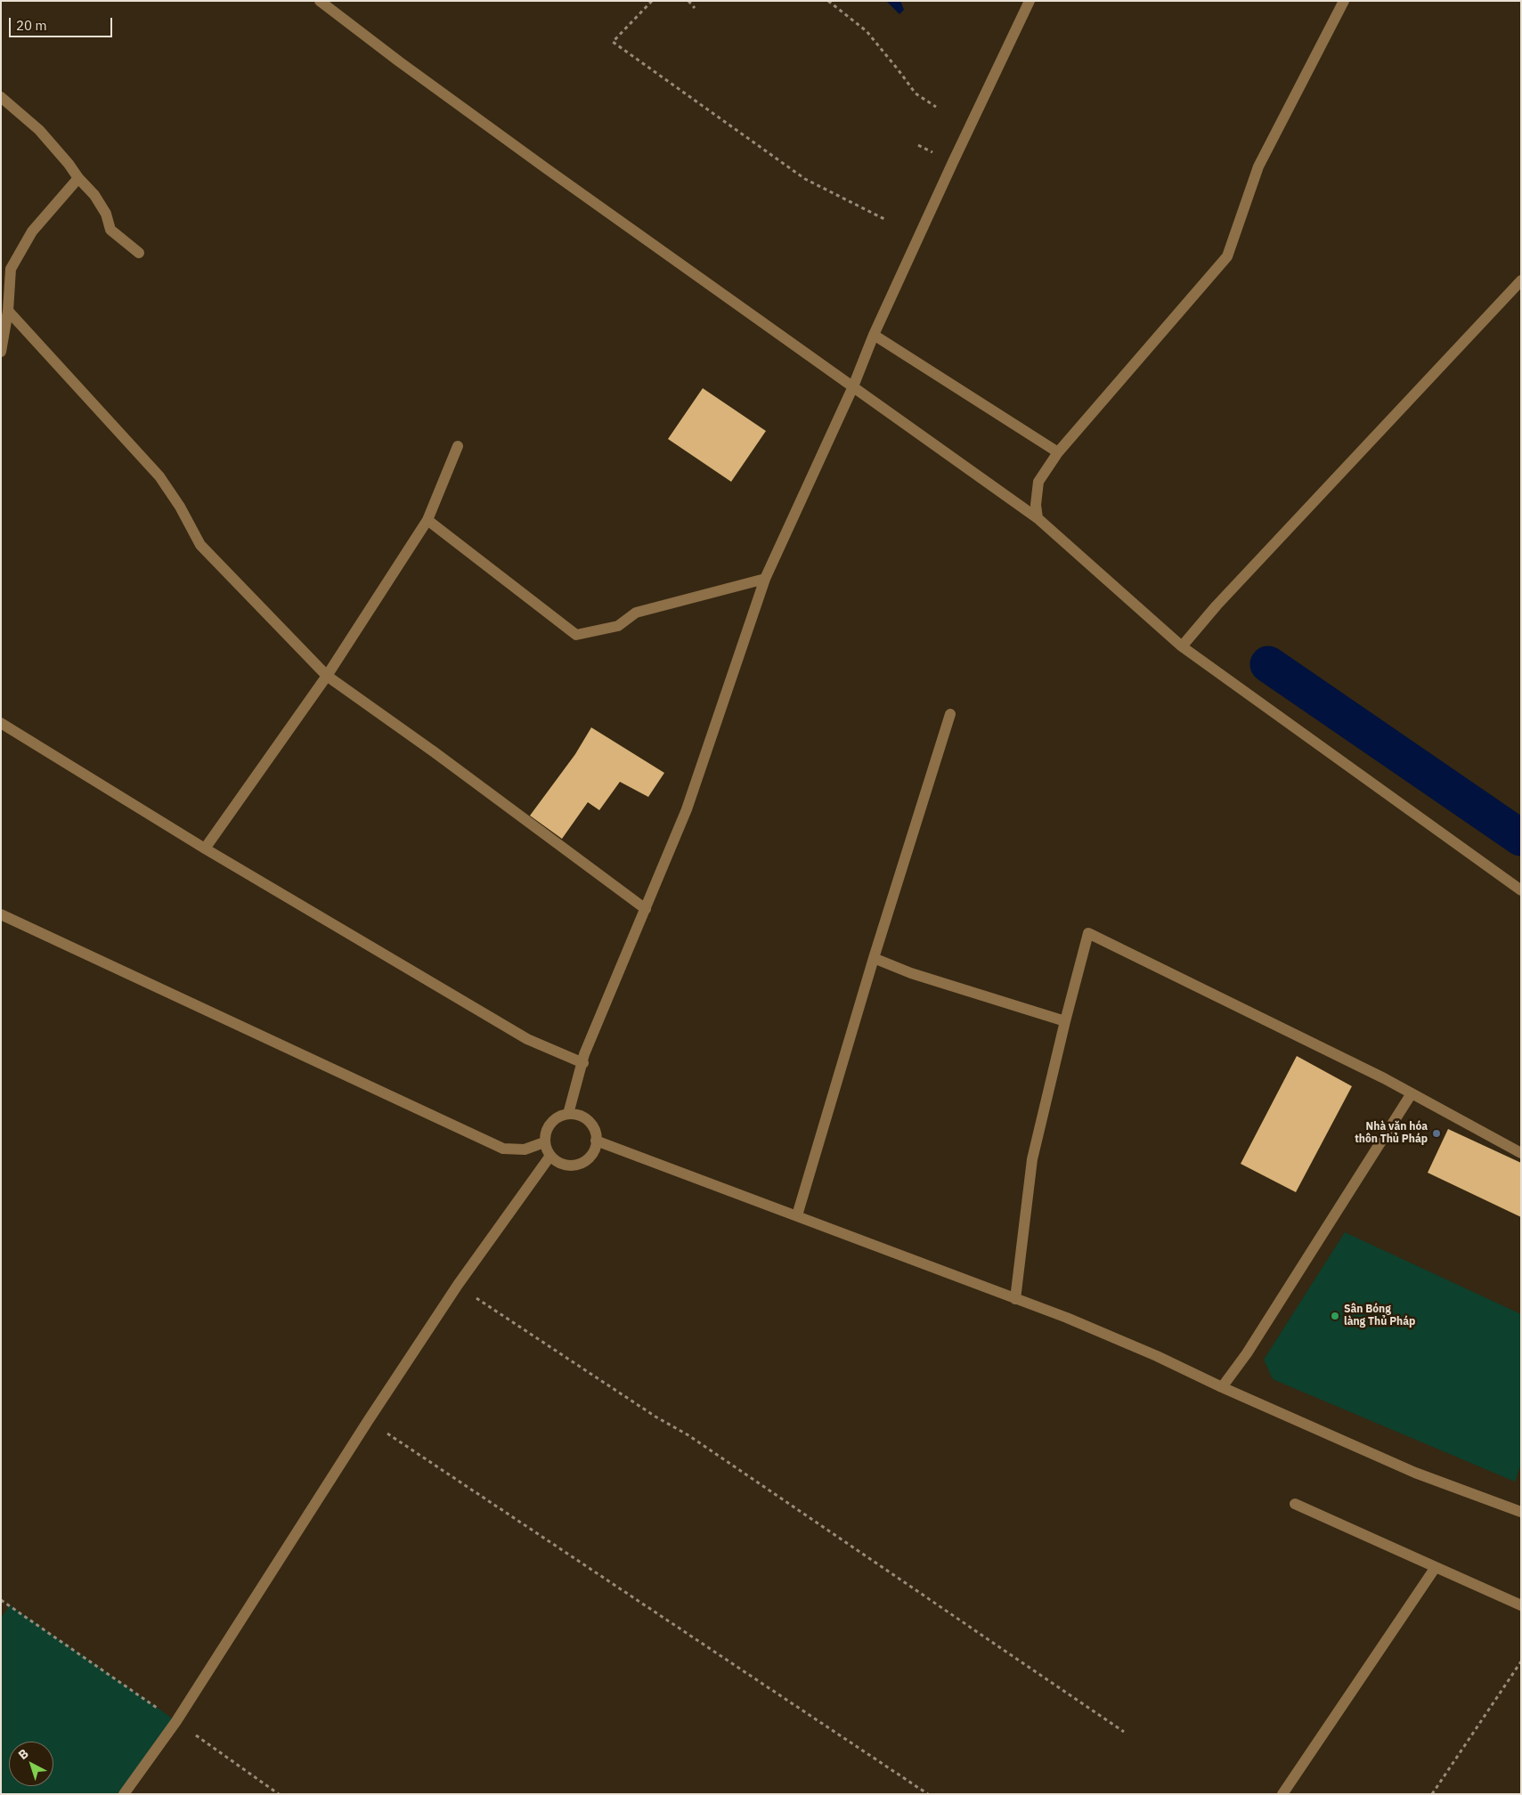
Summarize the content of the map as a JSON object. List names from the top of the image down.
{
  "places": ["Nhà văn hóa thôn Thủ Pháp", "Sân Bóng làng Thủ Pháp"],
  "scale_bar": "20 m",
  "north": "top left"
}
